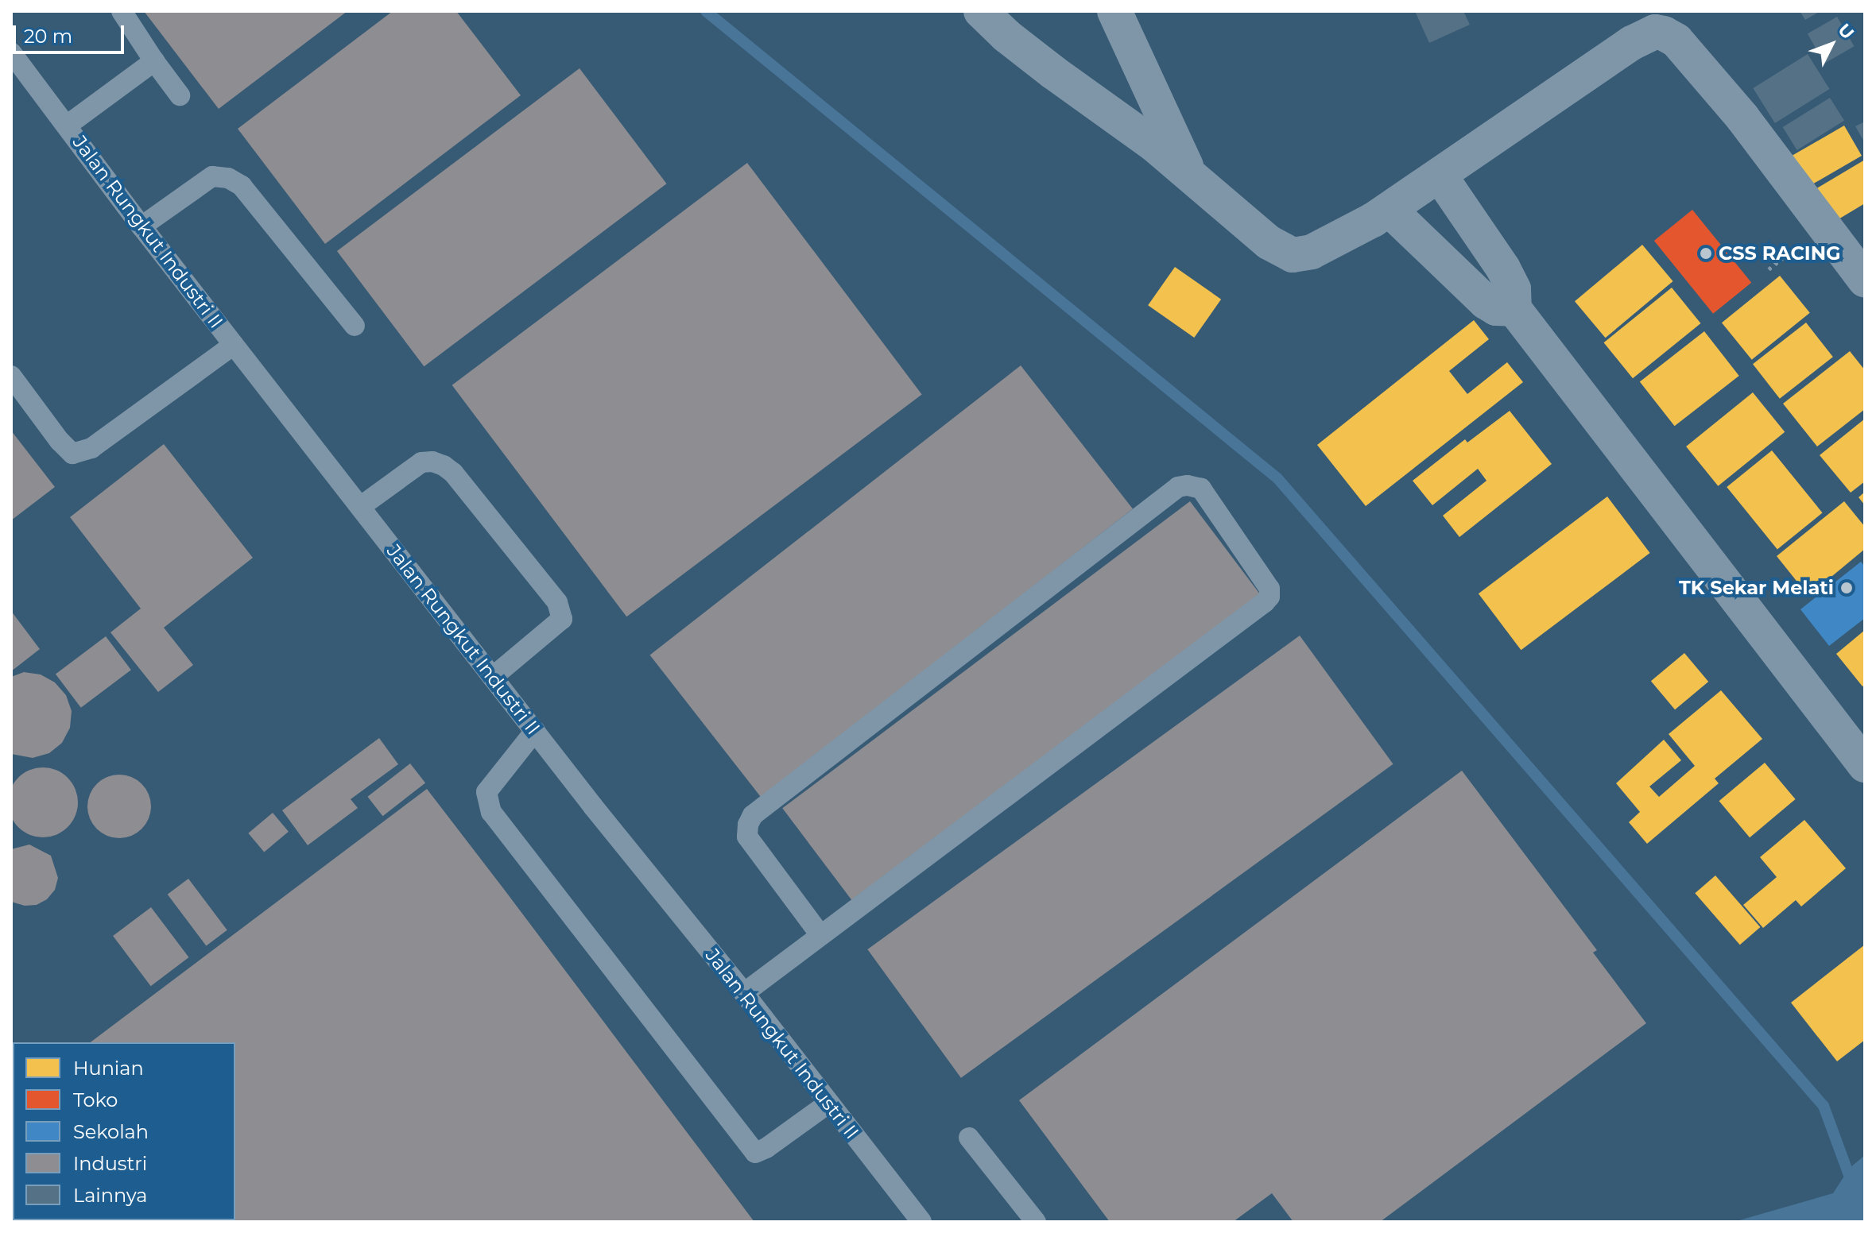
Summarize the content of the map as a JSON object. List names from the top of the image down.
{
  "streets": {
    "lane": ["Jalan Rungkut Industri II"]
  },
  "places": ["CSS RACING", "TK Sekar Melati"],
  "legend": [
    "Hunian",
    "Toko",
    "Sekolah",
    "Industri",
    "Lainnya"
  ],
  "scale_bar": "20 m",
  "north": "top right"
}
